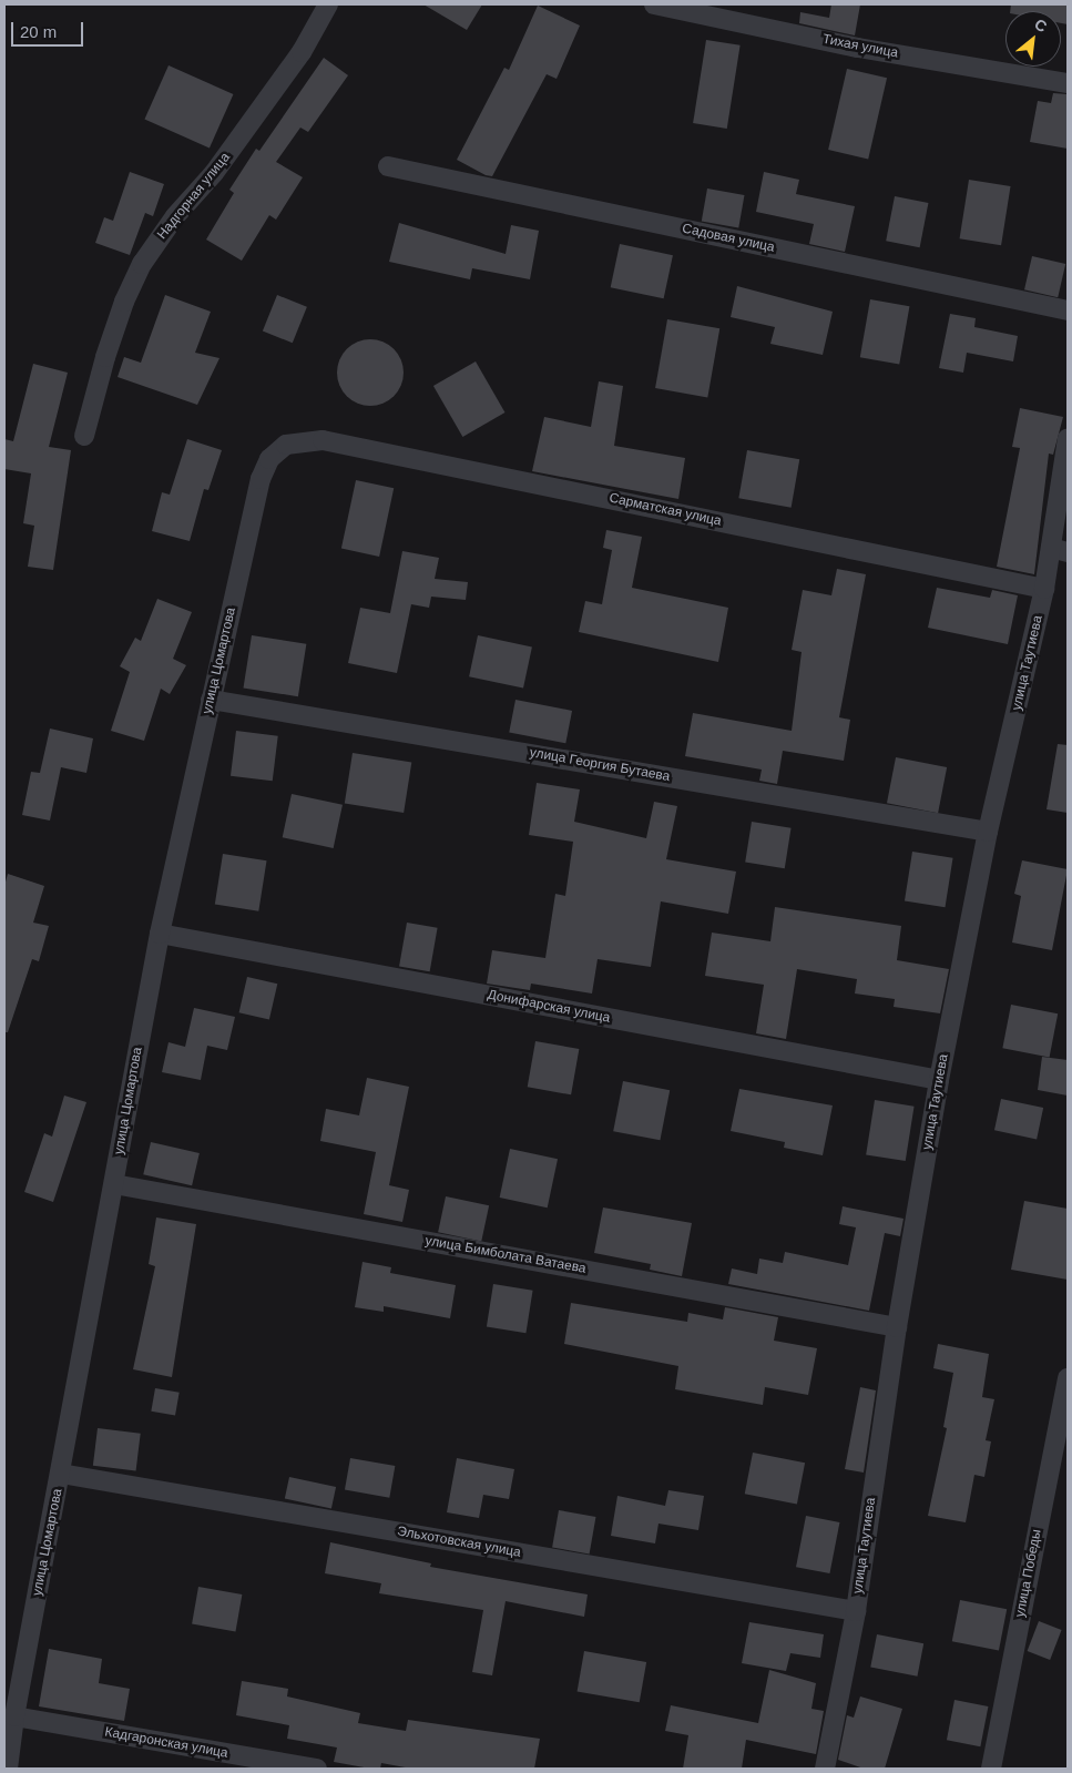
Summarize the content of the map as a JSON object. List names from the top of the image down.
{
  "streets": {
    "street": [
      "Тихая улица",
      "Надгорная улица",
      "Садовая улица",
      "Сарматская улица",
      "улица Цомартова",
      "улица Таутиева",
      "улица Георгия Бутаева",
      "Донифарская улица",
      "улица Бимболата Ватаева",
      "Эльхотовская улица",
      "улица Победы",
      "Кадгаронская улица"
    ]
  },
  "crossings": [
    ["Сарматская улица", "улица Цомартова"],
    ["Сарматская улица", "улица Таутиева"],
    ["улица Цомартова", "улица Георгия Бутаева"],
    ["улица Цомартова", "Донифарская улица"],
    ["улица Цомартова", "улица Бимболата Ватаева"],
    ["улица Цомартова", "Эльхотовская улица"],
    ["улица Цомартова", "Кадгаронская улица"],
    ["улица Таутиева", "улица Георгия Бутаева"],
    ["улица Таутиева", "Донифарская улица"],
    ["улица Таутиева", "улица Бимболата Ватаева"],
    ["улица Таутиева", "Эльхотовская улица"]
  ],
  "scale_bar": "20 m",
  "north": "top right"
}
